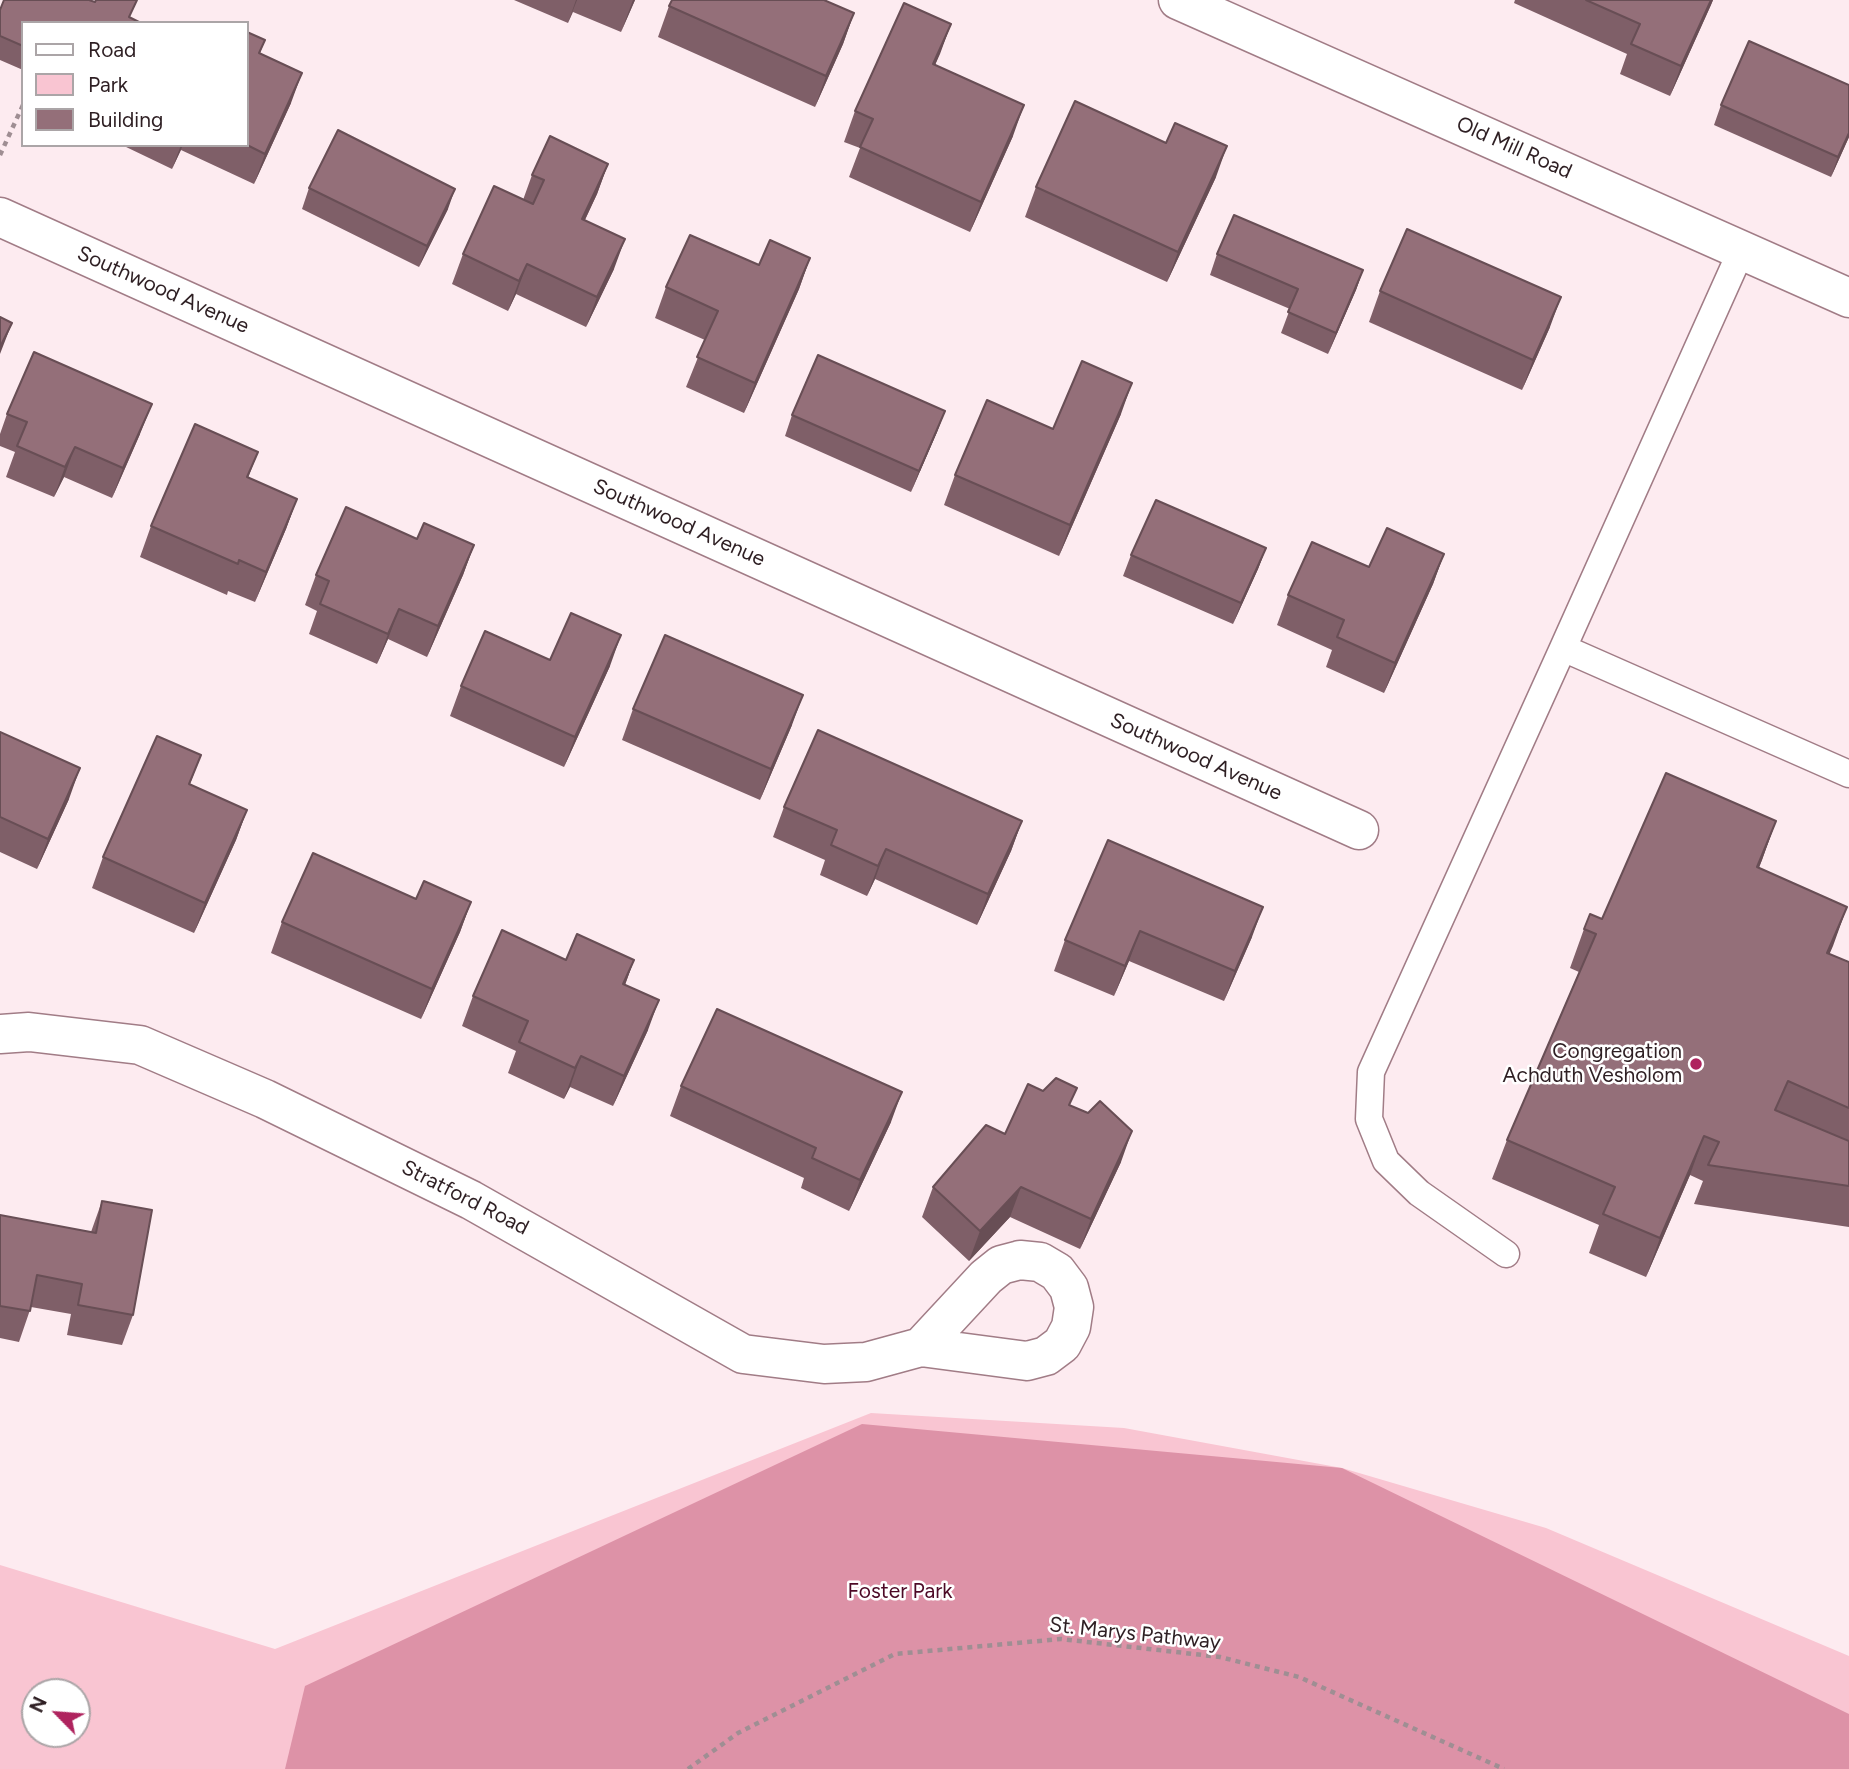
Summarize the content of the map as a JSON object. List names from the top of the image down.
{
  "streets": {
    "street": ["Old Mill Road", "Southwood Avenue", "Stratford Road"],
    "path": ["St. Marys Pathway"]
  },
  "parks": ["Foster Park"],
  "places": ["Congregation Achduth Vesholom"],
  "legend": ["Road", "Park", "Building"],
  "north": "top left"
}
